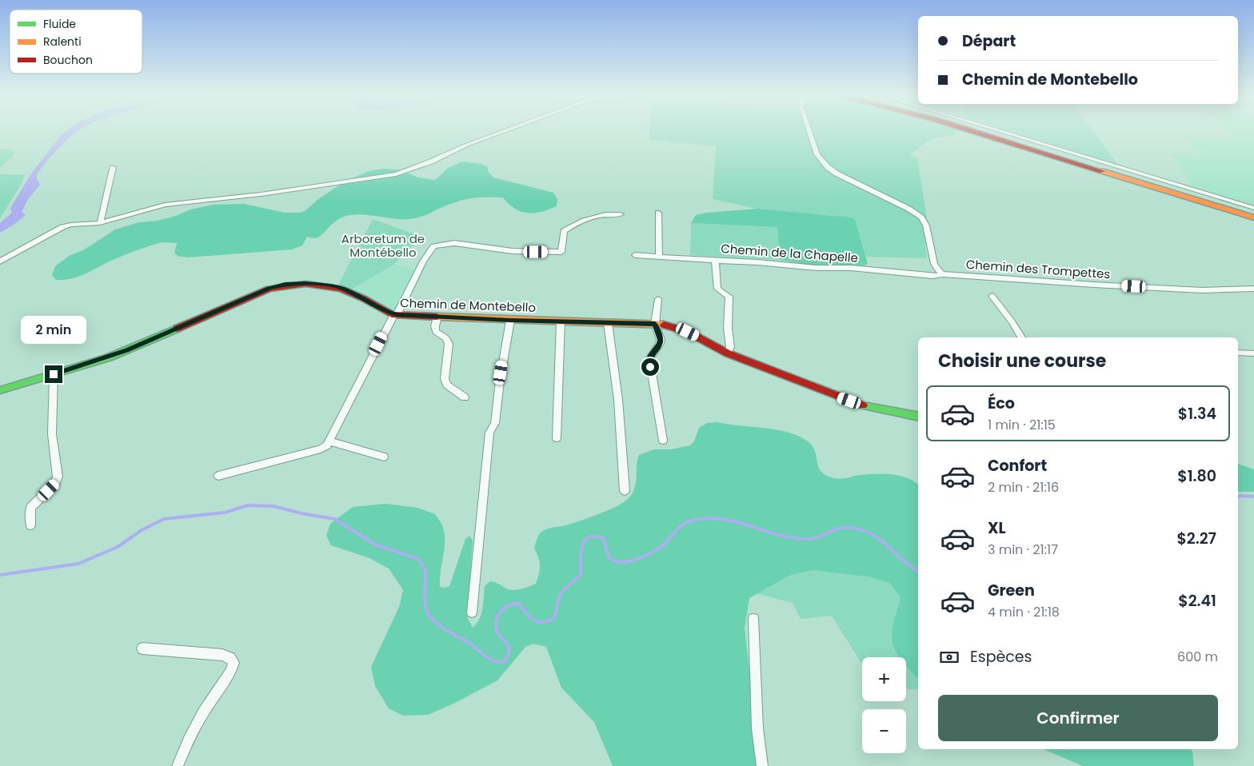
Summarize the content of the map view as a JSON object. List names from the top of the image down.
{
  "streets": {
    "main road": ["Chemin de Montebello"],
    "street": ["Chemin de la Chapelle", "Chemin des Trompettes"]
  },
  "crossings": [
    ["Chemin de la Chapelle", "Chemin des Trompettes"]
  ],
  "parks": ["Arboretum de Montébello"],
  "legend": ["Fluide", "Ralenti", "Bouchon"],
  "page": {
    "banner": ["Départ", "Chemin de Montebello"],
    "bubble": "2 min",
    "heading": "Choisir une course",
    "list": [
      {
        "name": "Éco",
        "note": "1 min · 21:15",
        "value": "$1.34"
      },
      {
        "name": "Confort",
        "note": "2 min · 21:16",
        "value": "$1.80"
      },
      {
        "name": "XL",
        "note": "3 min · 21:17",
        "value": "$2.27"
      },
      {
        "name": "Green",
        "note": "4 min · 21:18",
        "value": "$2.41"
      }
    ],
    "pay": ["Espèces", "600 m"],
    "map_buttons": ["+", "−"],
    "buttons": "Confirmer"
  }
}
